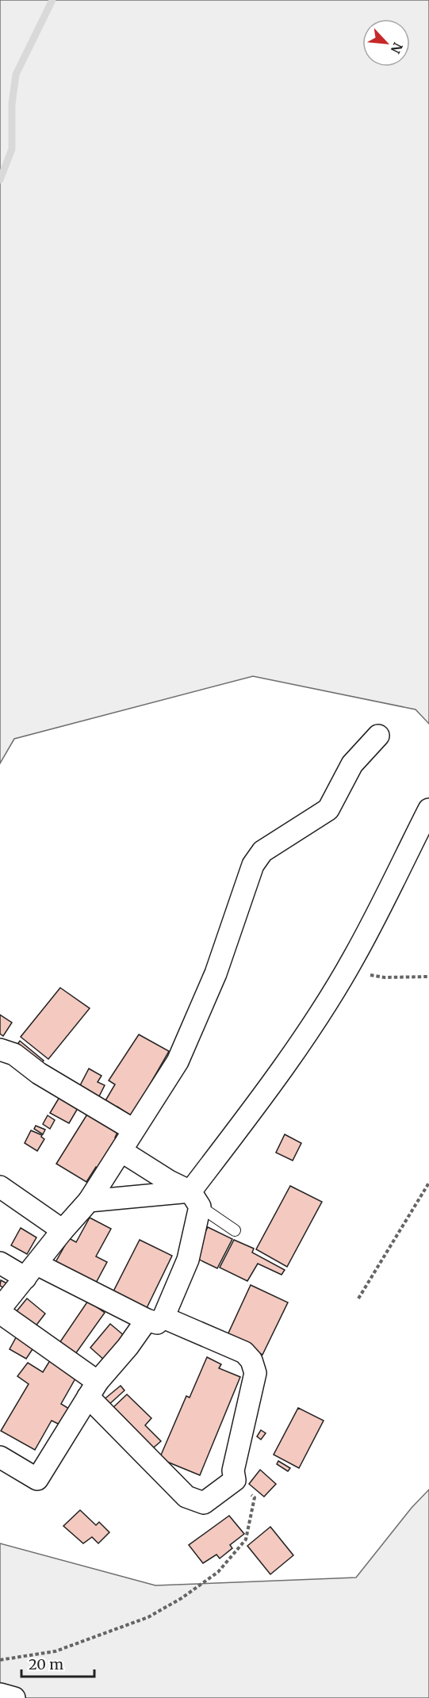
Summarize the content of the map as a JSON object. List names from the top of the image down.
{
  "scale_bar": "20 m",
  "north": "bottom right"
}
